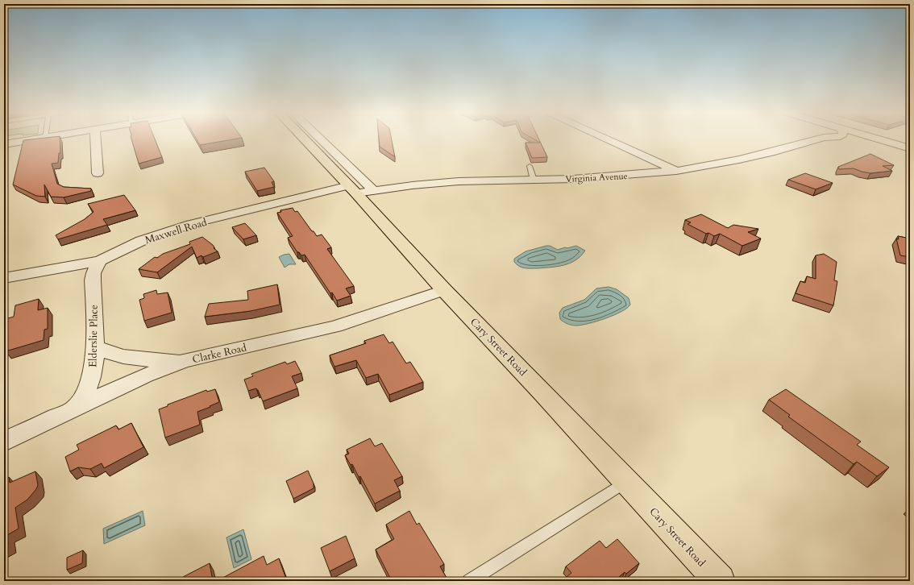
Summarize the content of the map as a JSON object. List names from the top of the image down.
{
  "streets": {
    "main road": ["Cary Street Road"],
    "street": [
      "Virginia Avenue",
      "Maxwell Road",
      "Elderslie Place",
      "Clarke Road"
    ]
  },
  "crossings": [
    ["Virginia Avenue", "Maxwell Road"],
    ["Virginia Avenue", "Cary Street Road"],
    ["Maxwell Road", "Elderslie Place"],
    ["Maxwell Road", "Cary Street Road"],
    ["Elderslie Place", "Clarke Road"],
    ["Cary Street Road", "Clarke Road"]
  ]
}
